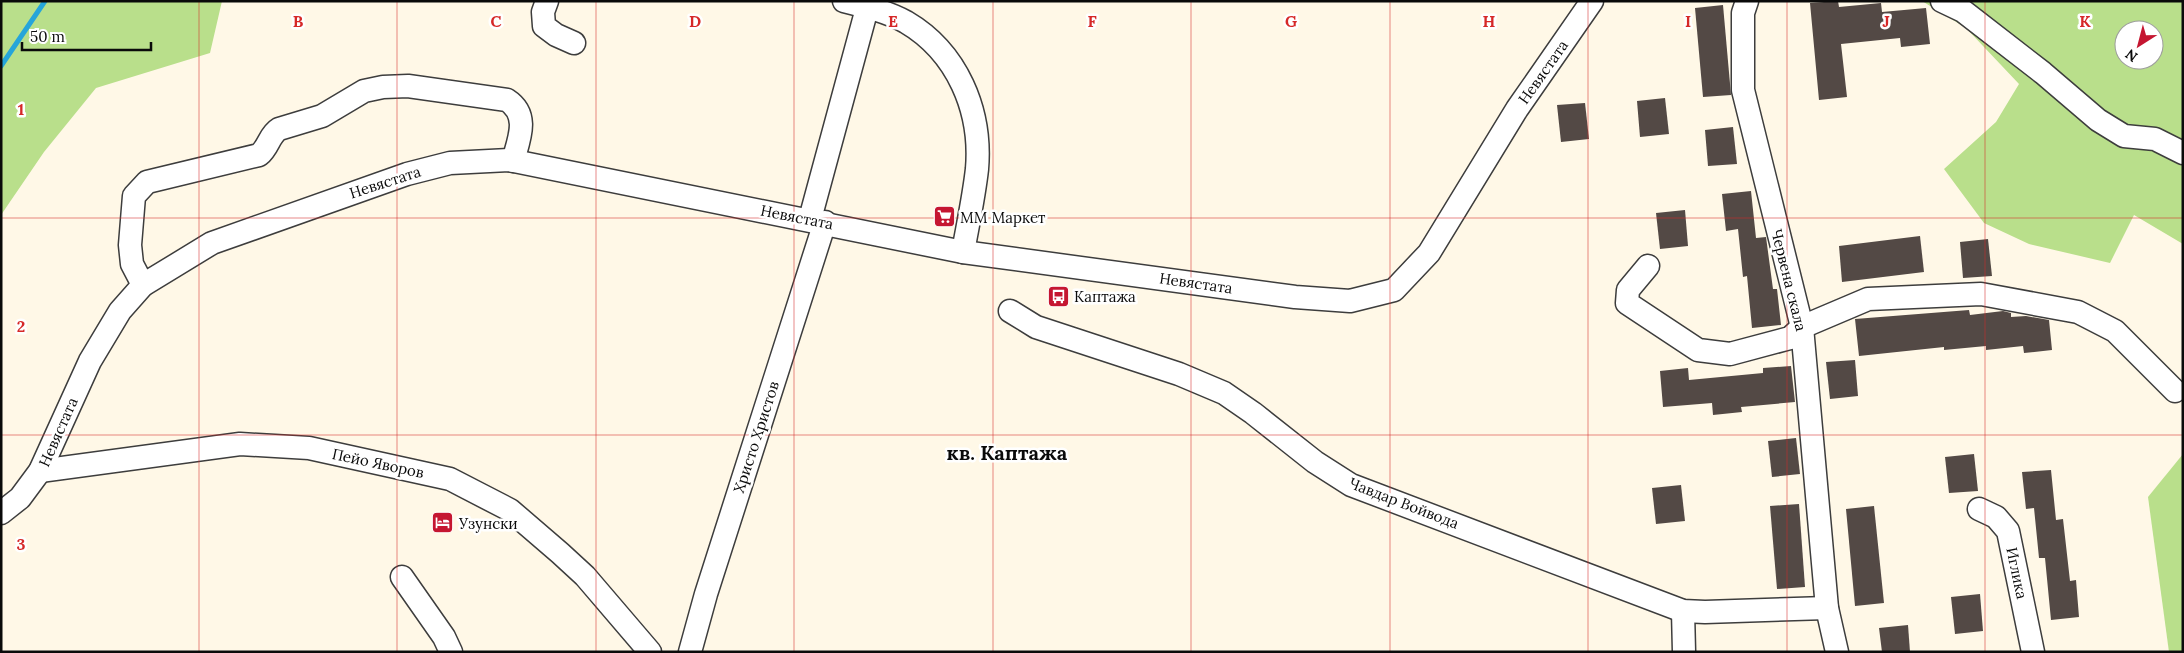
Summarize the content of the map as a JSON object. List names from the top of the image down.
{
  "streets": {
    "street": [
      "Невястата",
      "Червена скала",
      "Христо Христов",
      "Пейо Яворов",
      "Чавдар Войвода",
      "Иглика"
    ]
  },
  "crossings": [
    ["Невястата", "Христо Христов"],
    ["Невястата", "Пейо Яворов"],
    ["Червена скала", "Чавдар Войвода"]
  ],
  "districts": ["кв. Каптажа"],
  "places": {
    "supermarket": ["ММ Маркет"],
    "bus stop": ["Каптажа"],
    "hotel": ["Узунски"]
  },
  "scale_bar": "50 m",
  "north": "bottom left",
  "grid": {
    "columns": [
      "B",
      "C",
      "D",
      "E",
      "F",
      "G",
      "H",
      "I",
      "J",
      "K"
    ],
    "rows": ["1", "2", "3"]
  }
}
